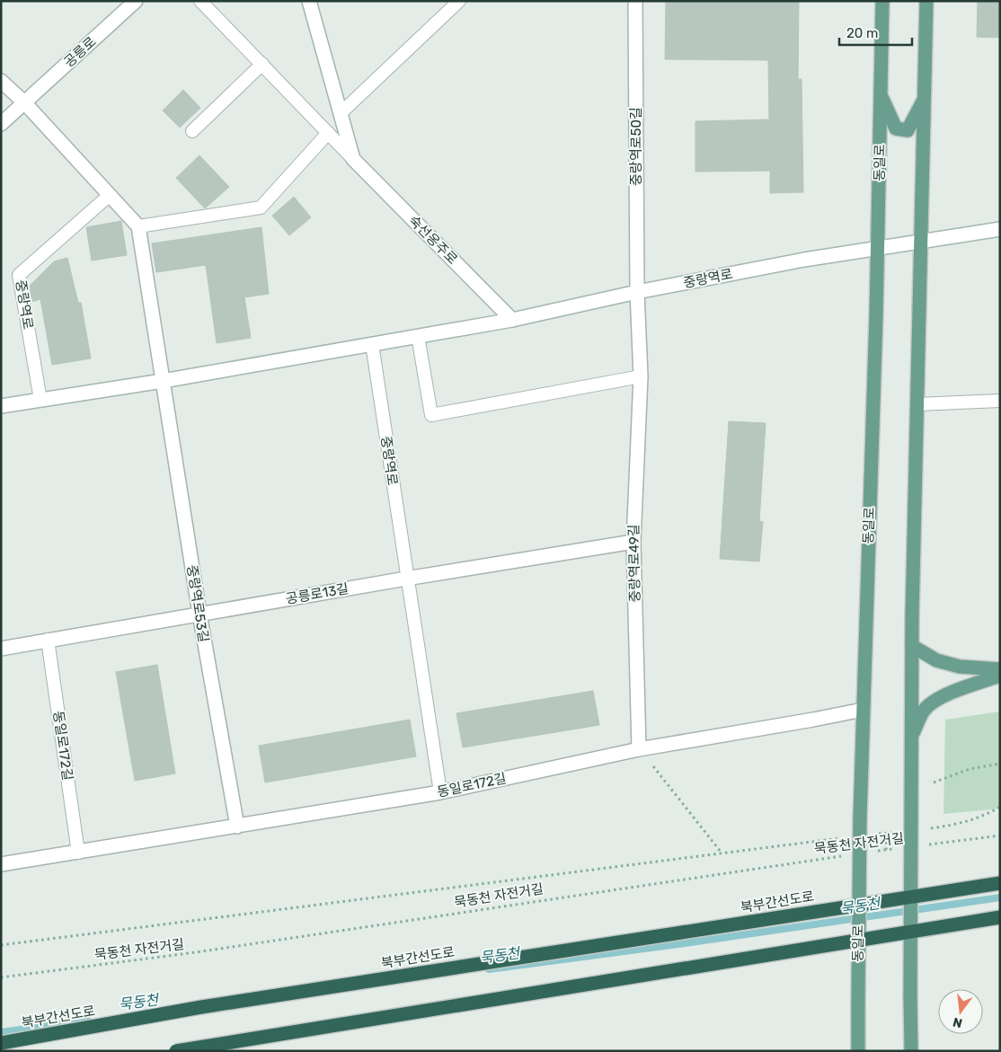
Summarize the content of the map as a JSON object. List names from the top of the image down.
{
  "streets": {
    "highway": ["북부간선도로"],
    "main road": ["동일로"],
    "street": [
      "공릉로",
      "중랑역로50길",
      "숙선옹주로",
      "중랑역로",
      "중랑역로49길",
      "공릉로13길",
      "중랑역로53길",
      "동일로172길"
    ],
    "path": ["묵동천 자전거길"]
  },
  "crossings": [
    ["중랑역로50길", "중랑역로"],
    ["중랑역로50길", "중랑역로49길"],
    ["동일로", "중랑역로"],
    ["동일로", "동일로172길"],
    ["숙선옹주로", "중랑역로"],
    ["중랑역로", "중랑역로49길"],
    ["중랑역로", "공릉로13길"],
    ["중랑역로", "중랑역로53길"],
    ["중랑역로", "동일로172길"],
    ["중랑역로49길", "공릉로13길"],
    ["중랑역로49길", "동일로172길"],
    ["공릉로13길", "중랑역로53길"],
    ["공릉로13길", "동일로172길"],
    ["중랑역로53길", "동일로172길"]
  ],
  "water": ["묵동천"],
  "scale_bar": "20 m",
  "north": "bottom"
}
